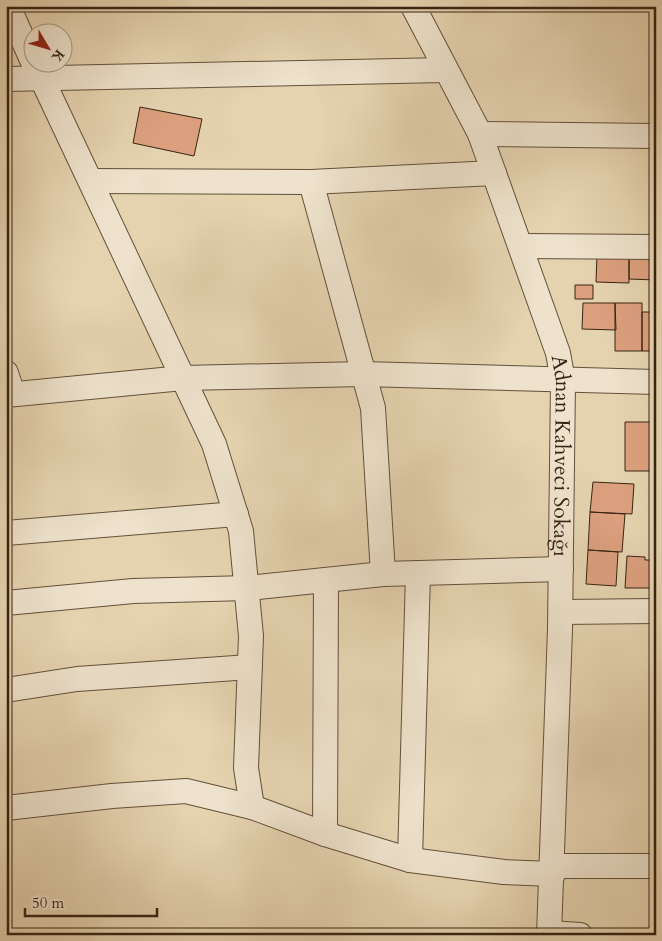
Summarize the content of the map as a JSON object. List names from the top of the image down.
{
  "streets": {
    "street": ["Adnan Kahveci Sokağı"]
  },
  "scale_bar": "50 m",
  "north": "bottom right"
}
